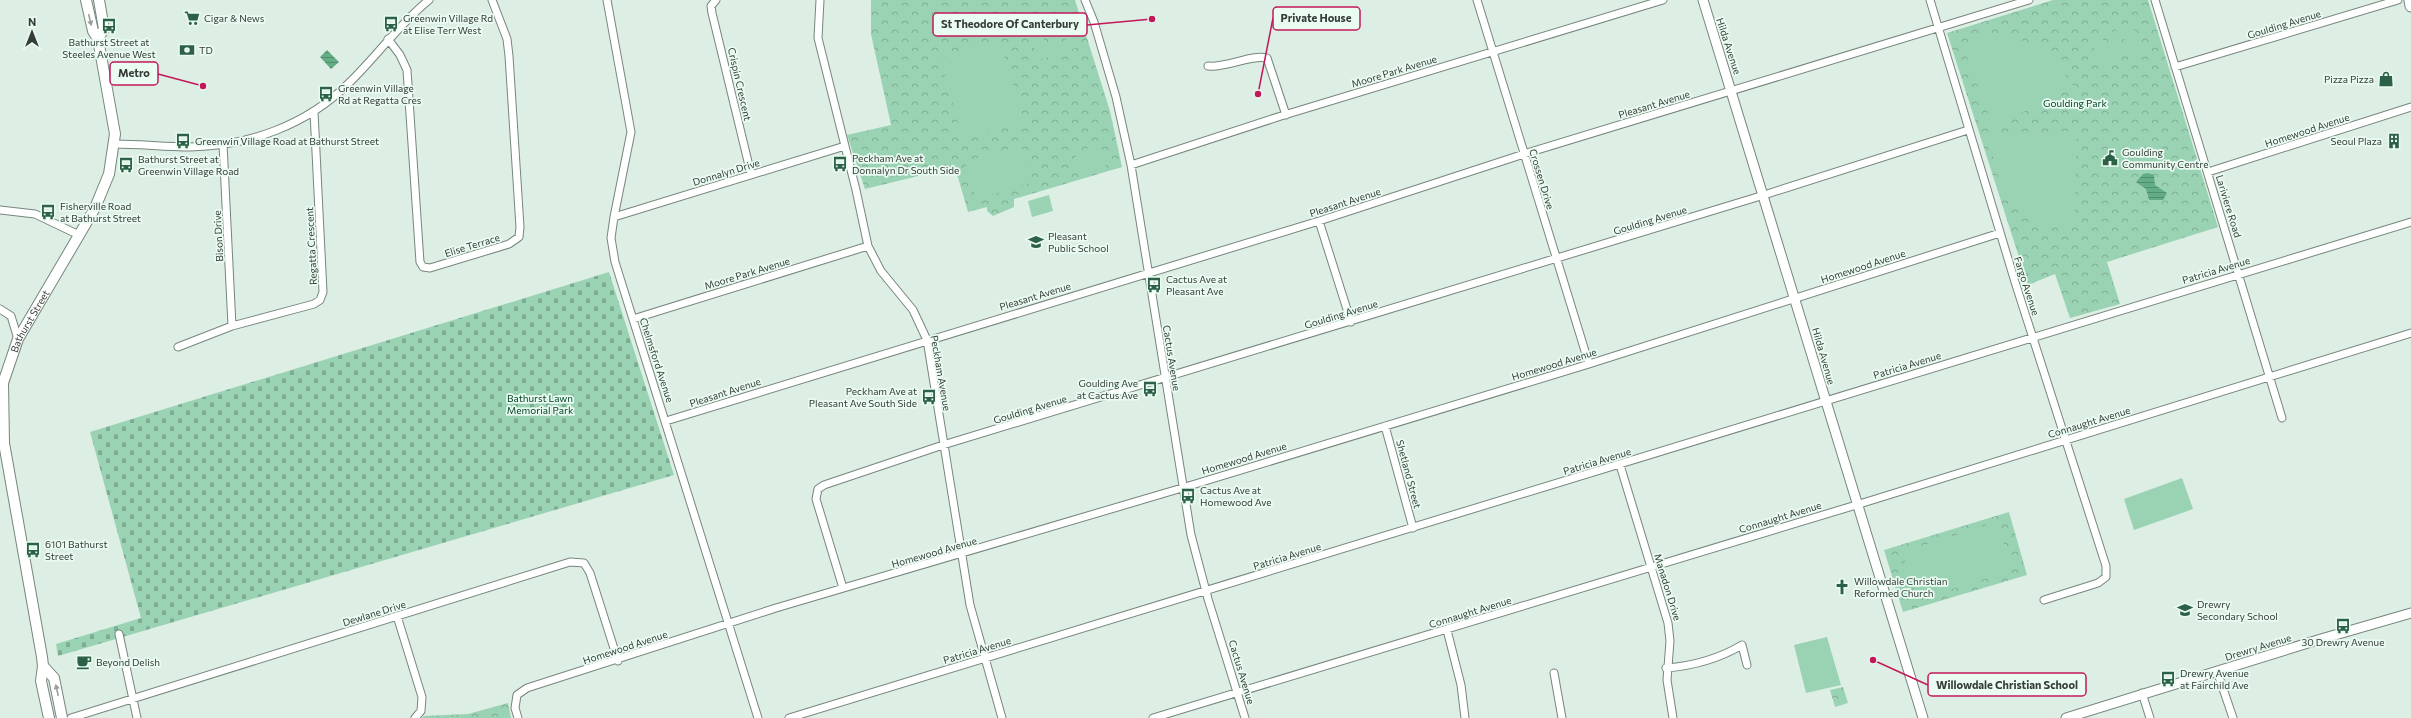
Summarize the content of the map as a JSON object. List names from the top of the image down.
{
  "streets": {
    "main road": ["Bathurst Street"],
    "street": [
      "Goulding Avenue",
      "Hilda Avenue",
      "Moore Park Avenue",
      "Crispin Crescent",
      "Pleasant Avenue",
      "Homewood Avenue",
      "Donnalyn Drive",
      "Crossen Drive",
      "Lariviere Road",
      "Bison Drive",
      "Elise Terrace",
      "Regatta Crescent",
      "Patricia Avenue",
      "Fargo Avenue",
      "Cactus Avenue",
      "Chelmsford Avenue",
      "Peckham Avenue",
      "Connaught Avenue",
      "Shetland Street",
      "Manadon Drive",
      "Dewlane Drive",
      "Drewry Avenue"
    ]
  },
  "crossings": [
    ["Goulding Avenue", "Hilda Avenue"],
    ["Goulding Avenue", "Homewood Avenue"],
    ["Goulding Avenue", "Crossen Drive"],
    ["Goulding Avenue", "Lariviere Road"],
    ["Goulding Avenue", "Fargo Avenue"],
    ["Goulding Avenue", "Cactus Avenue"],
    ["Goulding Avenue", "Peckham Avenue"],
    ["Hilda Avenue", "Pleasant Avenue"],
    ["Hilda Avenue", "Homewood Avenue"],
    ["Hilda Avenue", "Patricia Avenue"],
    ["Hilda Avenue", "Connaught Avenue"],
    ["Moore Park Avenue", "Crossen Drive"],
    ["Moore Park Avenue", "Cactus Avenue"],
    ["Moore Park Avenue", "Chelmsford Avenue"],
    ["Moore Park Avenue", "Peckham Avenue"],
    ["Crispin Crescent", "Donnalyn Drive"],
    ["Pleasant Avenue", "Crossen Drive"],
    ["Pleasant Avenue", "Fargo Avenue"],
    ["Pleasant Avenue", "Cactus Avenue"],
    ["Pleasant Avenue", "Chelmsford Avenue"],
    ["Pleasant Avenue", "Peckham Avenue"],
    ["Homewood Avenue", "Crossen Drive"],
    ["Homewood Avenue", "Lariviere Road"],
    ["Homewood Avenue", "Fargo Avenue"],
    ["Homewood Avenue", "Cactus Avenue"],
    ["Homewood Avenue", "Chelmsford Avenue"],
    ["Homewood Avenue", "Peckham Avenue"],
    ["Homewood Avenue", "Shetland Street"],
    ["Homewood Avenue", "Dewlane Drive"],
    ["Donnalyn Drive", "Chelmsford Avenue"],
    ["Donnalyn Drive", "Peckham Avenue"],
    ["Lariviere Road", "Patricia Avenue"],
    ["Lariviere Road", "Connaught Avenue"],
    ["Bison Drive", "Regatta Crescent"],
    ["Patricia Avenue", "Fargo Avenue"],
    ["Patricia Avenue", "Cactus Avenue"],
    ["Patricia Avenue", "Peckham Avenue"],
    ["Patricia Avenue", "Shetland Street"],
    ["Patricia Avenue", "Manadon Drive"],
    ["Fargo Avenue", "Connaught Avenue"],
    ["Cactus Avenue", "Connaught Avenue"],
    ["Connaught Avenue", "Manadon Drive"]
  ],
  "parks": ["Goulding Park", "Bathurst Lawn Memorial Park"],
  "places": {
    "supermarket": ["Cigar & News"],
    "other": [
      "St Theodore Of Canterbury",
      "Metro",
      "Private House",
      "Willowdale Christian School"
    ],
    "bus stop": [
      "Greenwin Village Rd at Elise Terr West",
      "Bathurst Street at Steeles Avenue West",
      "Greenwin Village Rd at Regatta Cres",
      "Greenwin Village Road at Bathurst Street",
      "Peckham Ave at Donnalyn Dr South Side",
      "Bathurst Street at Greenwin Village Road",
      "Fisherville Road at Bathurst Street",
      "Cactus Ave at Pleasant Ave",
      "Goulding Ave at Cactus Ave",
      "Peckham Ave at Pleasant Ave South Side",
      "Cactus Ave at Homewood Ave",
      "6101 Bathurst Street",
      "30 Drewry Avenue",
      "Drewry Avenue at Fairchild Ave"
    ],
    "bank": ["TD"],
    "shop": ["Pizza Pizza"],
    "building": ["Seoul Plaza"],
    "public building": ["Goulding Community Centre"],
    "school or university": ["Pleasant Public School", "Drewry Secondary School"],
    "church": ["Willowdale Christian Reformed Church"],
    "cafe": ["Beyond Delish"]
  },
  "north": "top"
}
